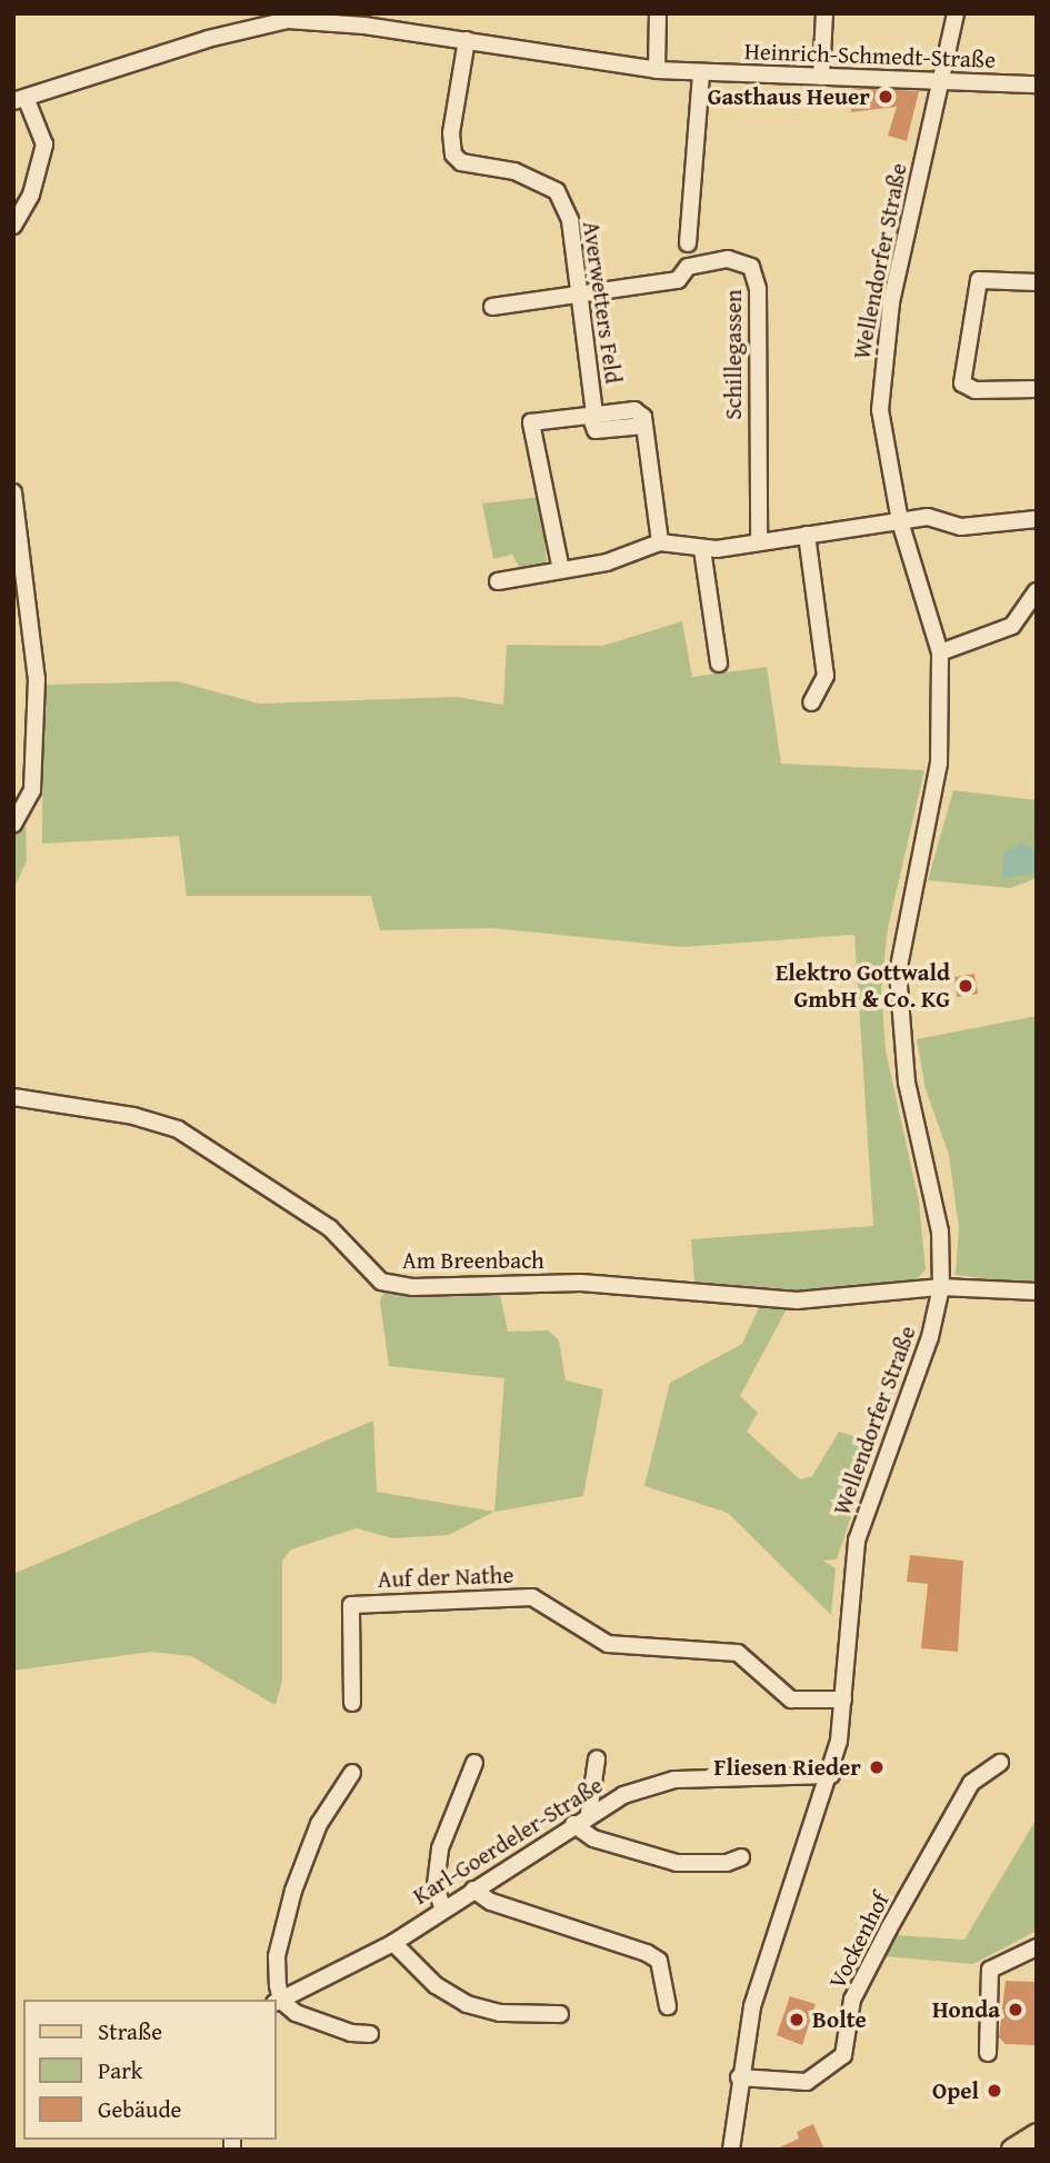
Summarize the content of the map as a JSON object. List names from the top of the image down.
{
  "streets": {
    "street": [
      "Heinrich-Schmedt-Straße",
      "Wellendorfer Straße",
      "Averwetters Feld",
      "Schillegassen",
      "Am Breenbach",
      "Auf der Nathe",
      "Karl-Goerdeler-Straße",
      "Vockenhof"
    ]
  },
  "crossings": [
    ["Heinrich-Schmedt-Straße", "Wellendorfer Straße"],
    ["Heinrich-Schmedt-Straße", "Averwetters Feld"],
    ["Wellendorfer Straße", "Am Breenbach"],
    ["Wellendorfer Straße", "Auf der Nathe"],
    ["Wellendorfer Straße", "Karl-Goerdeler-Straße"],
    ["Wellendorfer Straße", "Vockenhof"],
    ["Averwetters Feld", "Schillegassen"]
  ],
  "places": [
    "Gasthaus Heuer",
    "Elektro Gottwald GmbH & Co. KG",
    "Fliesen Rieder",
    "Honda",
    "Bolte",
    "Opel"
  ],
  "legend": ["Straße", "Park", "Gebäude"]
}
